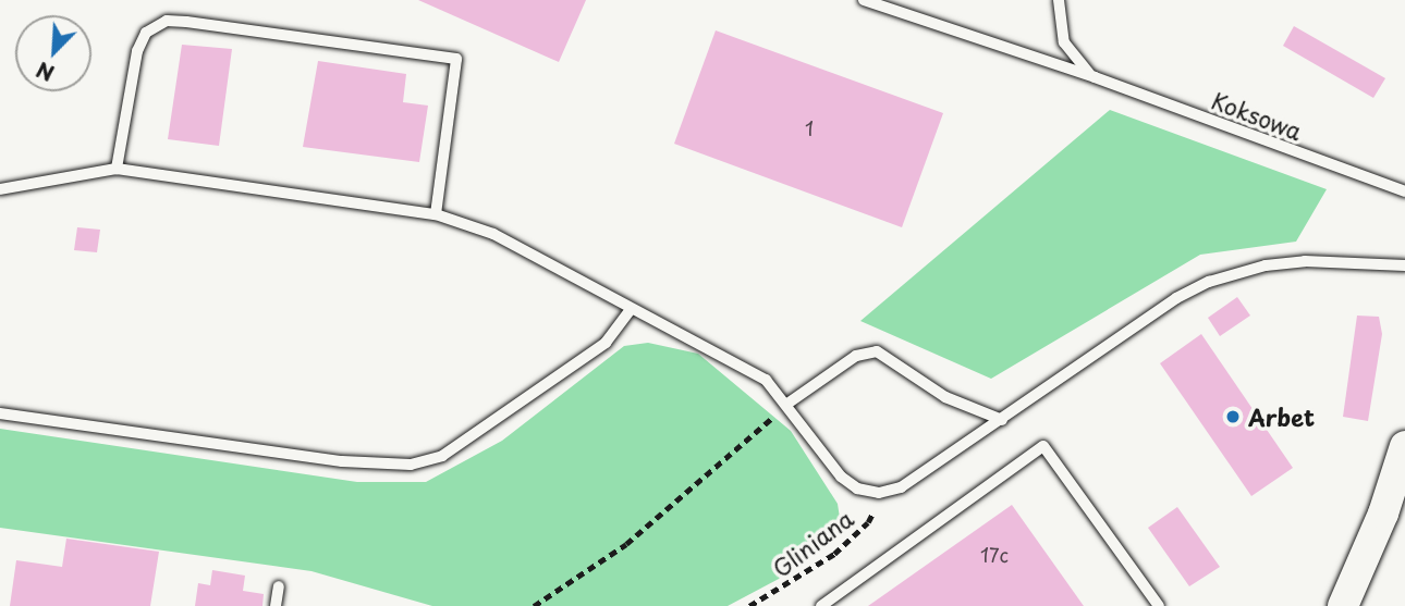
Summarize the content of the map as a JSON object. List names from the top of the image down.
{
  "streets": {
    "lane": ["Koksowa"],
    "path": ["Gliniana"]
  },
  "places": ["Arbet"],
  "house_numbers": ["1", "17c"],
  "north": "bottom left"
}
